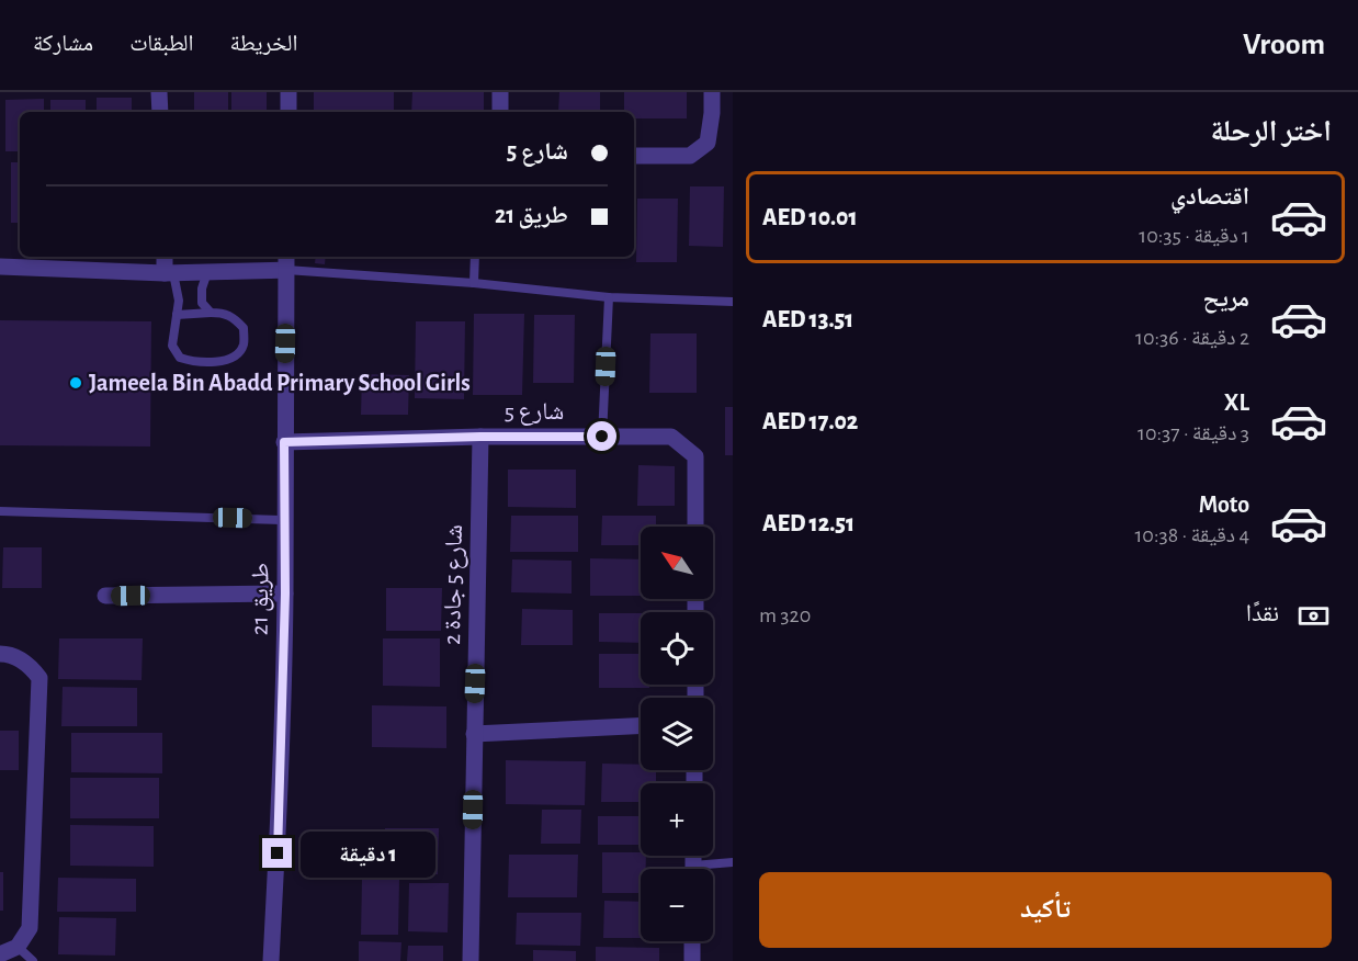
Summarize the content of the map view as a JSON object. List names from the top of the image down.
{
  "streets": {
    "street": ["شارع 5", "شارع 5 جادة 2", "طريق 21"]
  },
  "crossings": [
    ["شارع 5", "شارع 5 جادة 2"],
    ["شارع 5", "طريق 21"]
  ],
  "places": ["Jameela Bin Abadd Primary School Girls"],
  "north": "top left",
  "page": {
    "header": "Vroom",
    "nav": ["الخريطة", "الطبقات", "مشاركة"],
    "heading": "اختر الرحلة",
    "banner": ["شارع 5", "طريق 21"],
    "list": [
      {
        "name": "اقتصادي",
        "note": "1 دقيقة · 10:35",
        "value": "AED 10.01"
      },
      {
        "name": "مريح",
        "note": "2 دقيقة · 10:36",
        "value": "AED 13.51"
      },
      {
        "name": "XL",
        "note": "3 دقيقة · 10:37",
        "value": "AED 17.02"
      },
      {
        "name": "Moto",
        "note": "4 دقيقة · 10:38",
        "value": "AED 12.51"
      }
    ],
    "map_buttons": ["+", "−"],
    "pay": ["نقدًا", "320 m"],
    "bubble": "1 دقيقة",
    "buttons": "تأكيد"
  }
}
